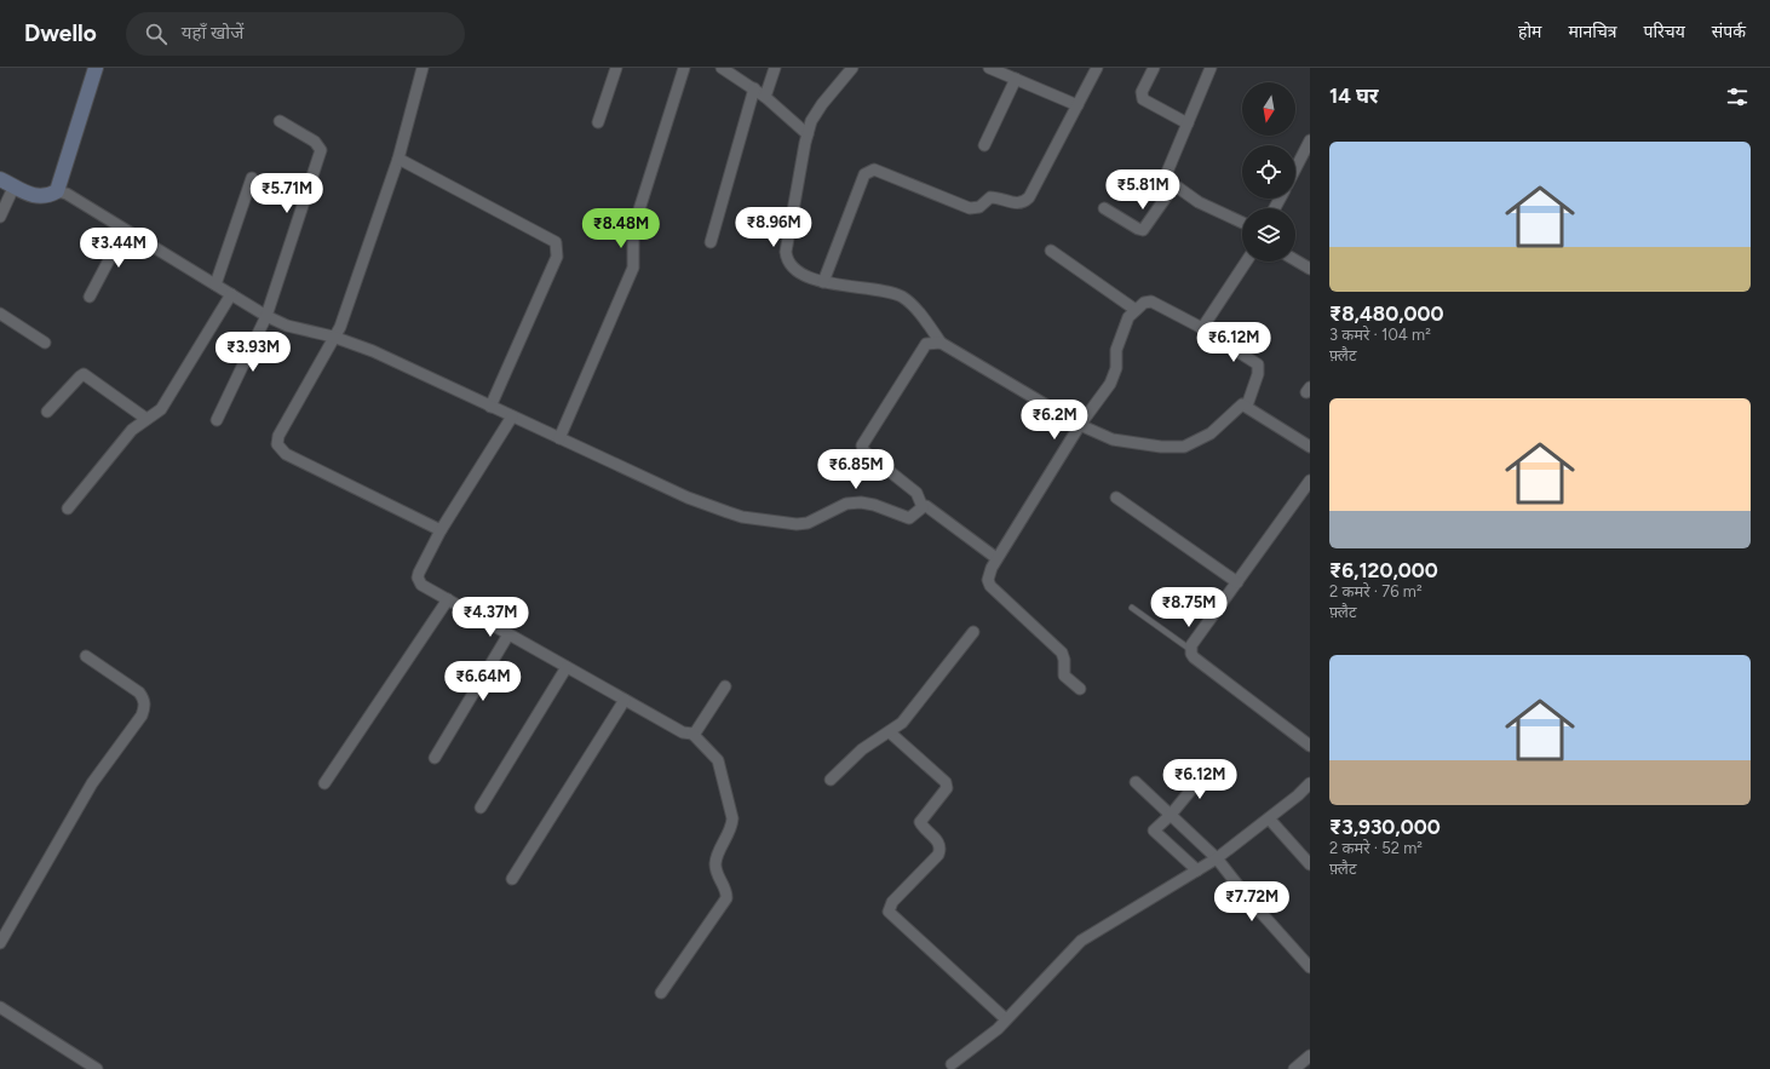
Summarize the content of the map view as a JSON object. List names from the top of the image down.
{
  "north": "bottom",
  "page": {
    "header": "Dwello",
    "search": "यहाँ खोजें",
    "nav": [
      "होम",
      "मानचित्र",
      "परिचय",
      "संपर्क"
    ],
    "heading": "14 घर",
    "list": [
      {
        "name": "₹8,480,000",
        "note": "3 कमरे · 104 m² · फ़्लैट"
      },
      {
        "name": "₹6,120,000",
        "note": "2 कमरे · 76 m² · फ़्लैट"
      },
      {
        "name": "₹3,930,000",
        "note": "2 कमरे · 52 m² · फ़्लैट"
      }
    ],
    "price": [
      "₹5.81M",
      "₹5.71M",
      "₹8.96M",
      "₹8.48M",
      "₹3.44M",
      "₹6.12M",
      "₹3.93M",
      "₹6.2M",
      "₹6.85M",
      "₹8.75M",
      "₹4.37M",
      "₹6.64M",
      "₹6.12M",
      "₹7.72M"
    ]
  }
}
